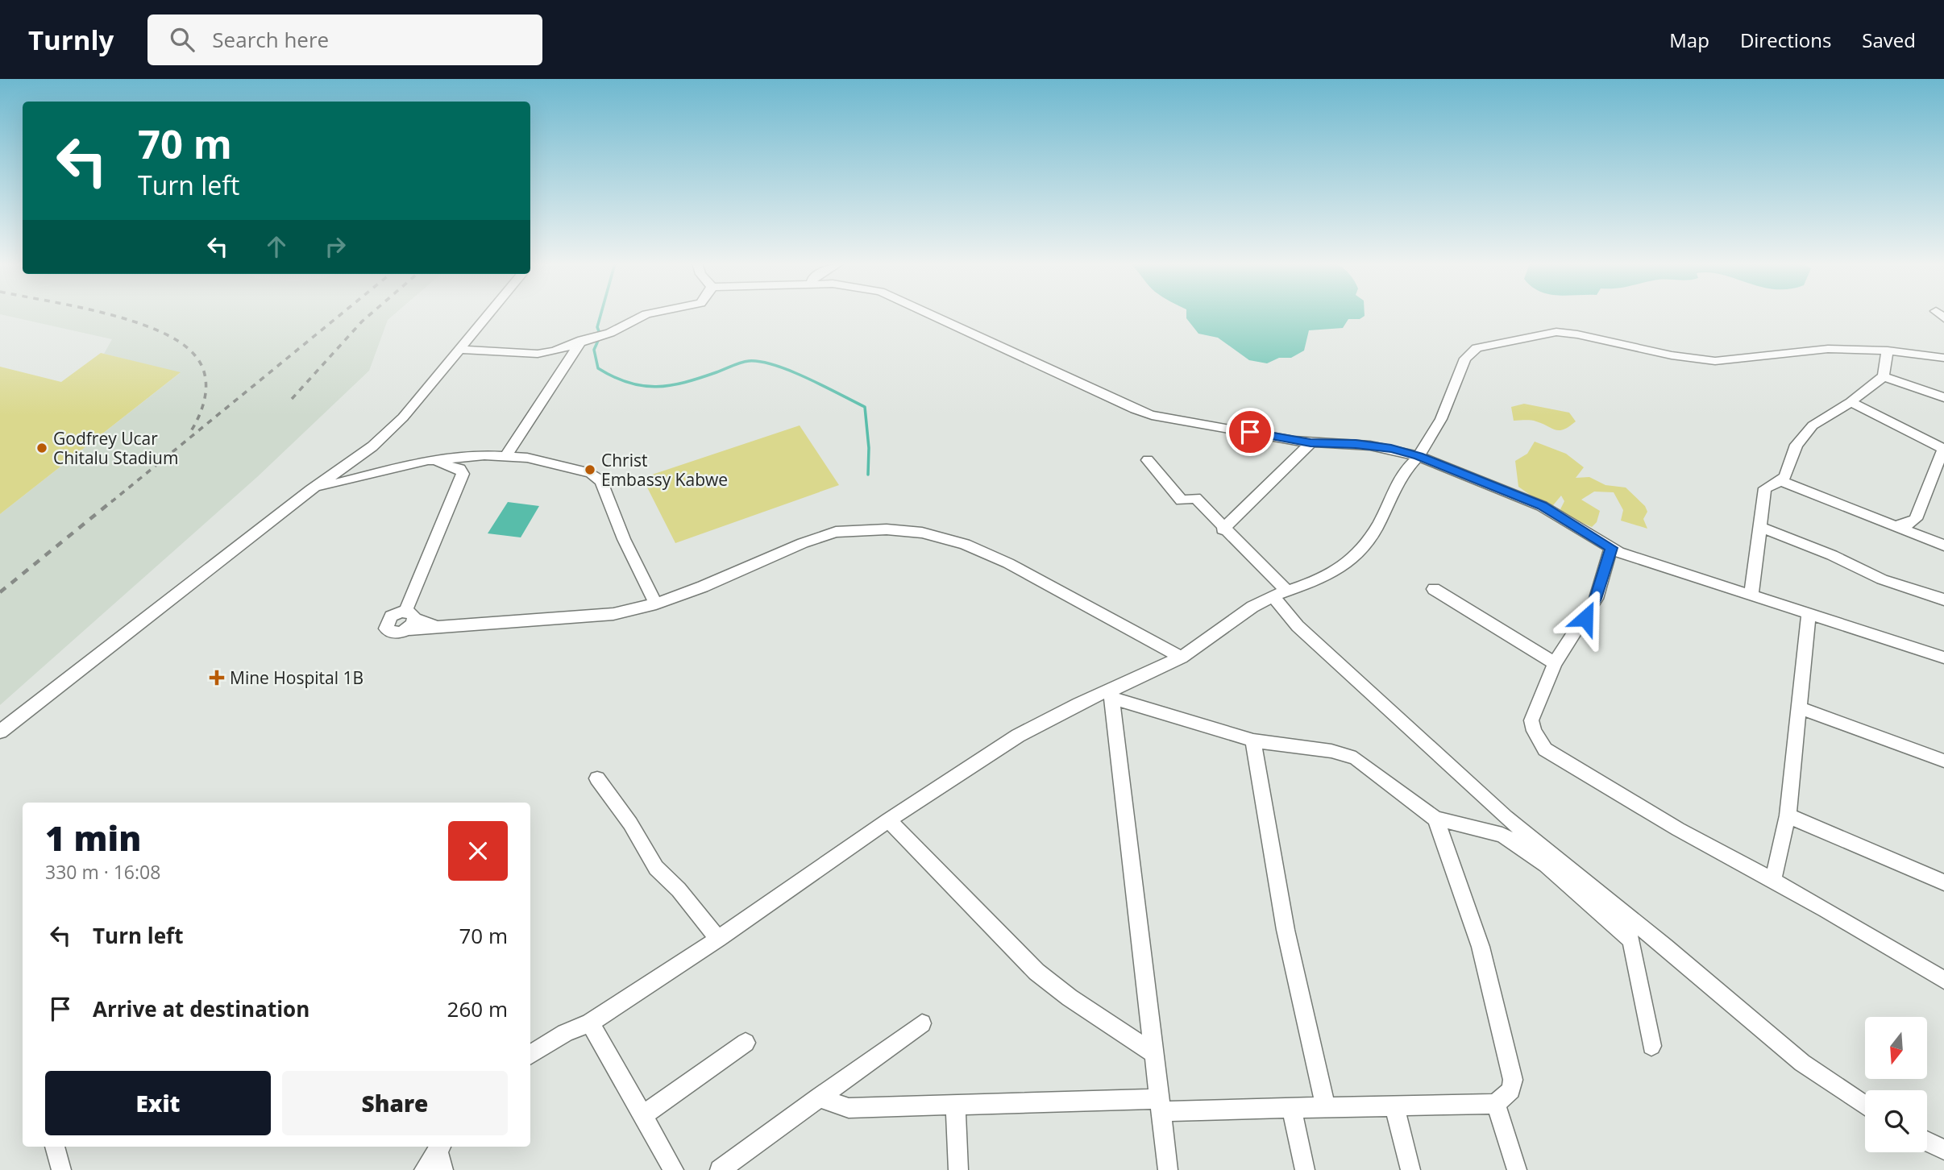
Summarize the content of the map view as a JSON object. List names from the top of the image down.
{
  "places": {
    "other": ["Godfrey Ucar Chitalu Stadium", "Christ Embassy Kabwe"],
    "health": ["Mine Hospital 1B"]
  },
  "north": "bottom",
  "page": {
    "header": "Turnly",
    "search": "Search here",
    "nav": ["Map", "Directions", "Saved"],
    "turn": ["70 m", "Turn left"],
    "heading": ["1 min", "330 m · 16:08"],
    "list": [
      {
        "name": "Turn left",
        "value": "70 m"
      },
      {
        "name": "Arrive at destination",
        "value": "260 m"
      }
    ],
    "buttons": ["Exit", "Share"]
  }
}
